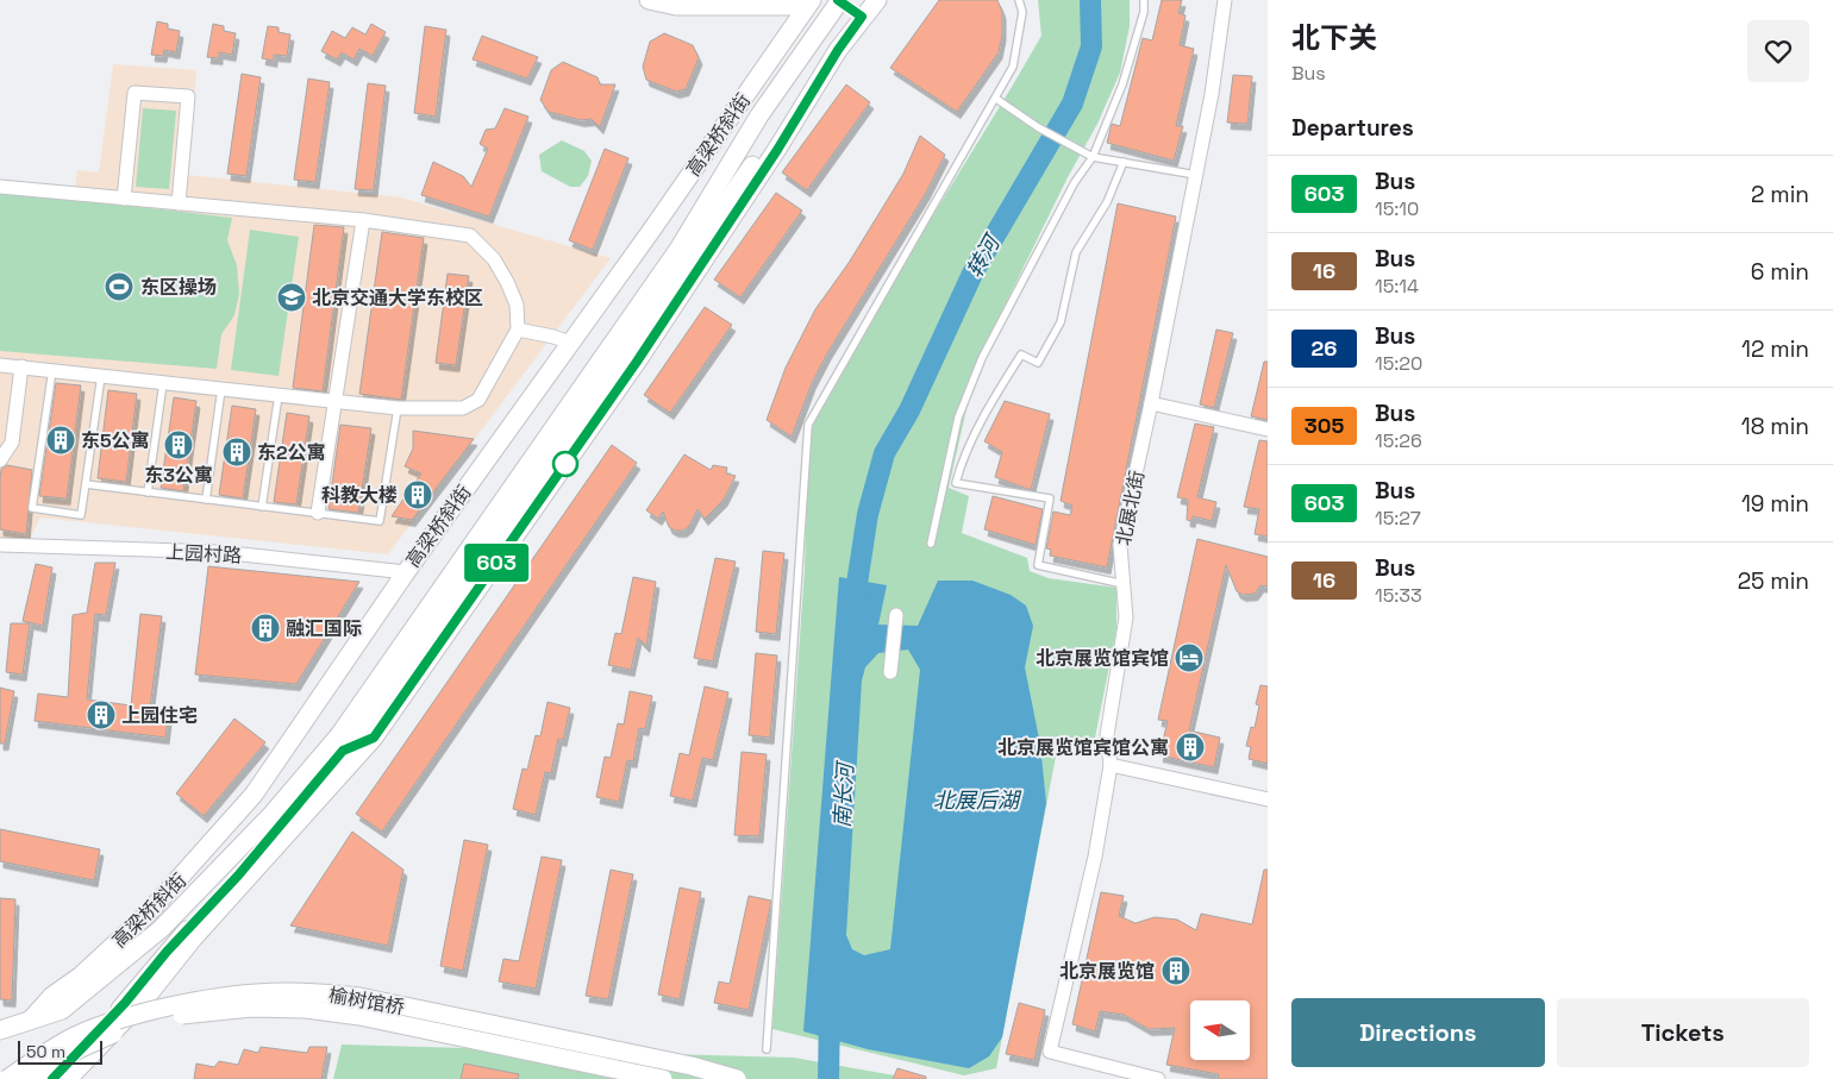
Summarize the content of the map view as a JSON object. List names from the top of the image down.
{
  "streets": {
    "main road": ["高梁桥斜街", "榆树馆桥"],
    "street": ["北展北街", "上园村路"]
  },
  "crossings": [
    ["高梁桥斜街", "上园村路"]
  ],
  "water": ["转河", "南长河", "北展后湖"],
  "places": {
    "sports": ["东区操场"],
    "school or university": ["北京交通大学东校区"],
    "building": [
      "东5公寓",
      "东3公寓",
      "东2公寓",
      "科教大楼",
      "融汇国际",
      "上园住宅",
      "北京展览馆宾馆公寓",
      "北京展览馆"
    ],
    "hotel": ["北京展览馆宾馆"]
  },
  "lines": ["bus line 603"],
  "scale_bar": "50 m",
  "north": "left",
  "page": {
    "on_map": "603",
    "heading": [
      ["北下关", "Bus"],
      "Departures"
    ],
    "list": [
      {
        "mark": "603",
        "name": "Bus",
        "note": "15:10",
        "value": "2 min"
      },
      {
        "mark": "16",
        "name": "Bus",
        "note": "15:14",
        "value": "6 min"
      },
      {
        "mark": "26",
        "name": "Bus",
        "note": "15:20",
        "value": "12 min"
      },
      {
        "mark": "305",
        "name": "Bus",
        "note": "15:26",
        "value": "18 min"
      },
      {
        "mark": "603",
        "name": "Bus",
        "note": "15:27",
        "value": "19 min"
      },
      {
        "mark": "16",
        "name": "Bus",
        "note": "15:33",
        "value": "25 min"
      }
    ],
    "buttons": ["Directions", "Tickets"],
    "scale": "50 m"
  }
}
